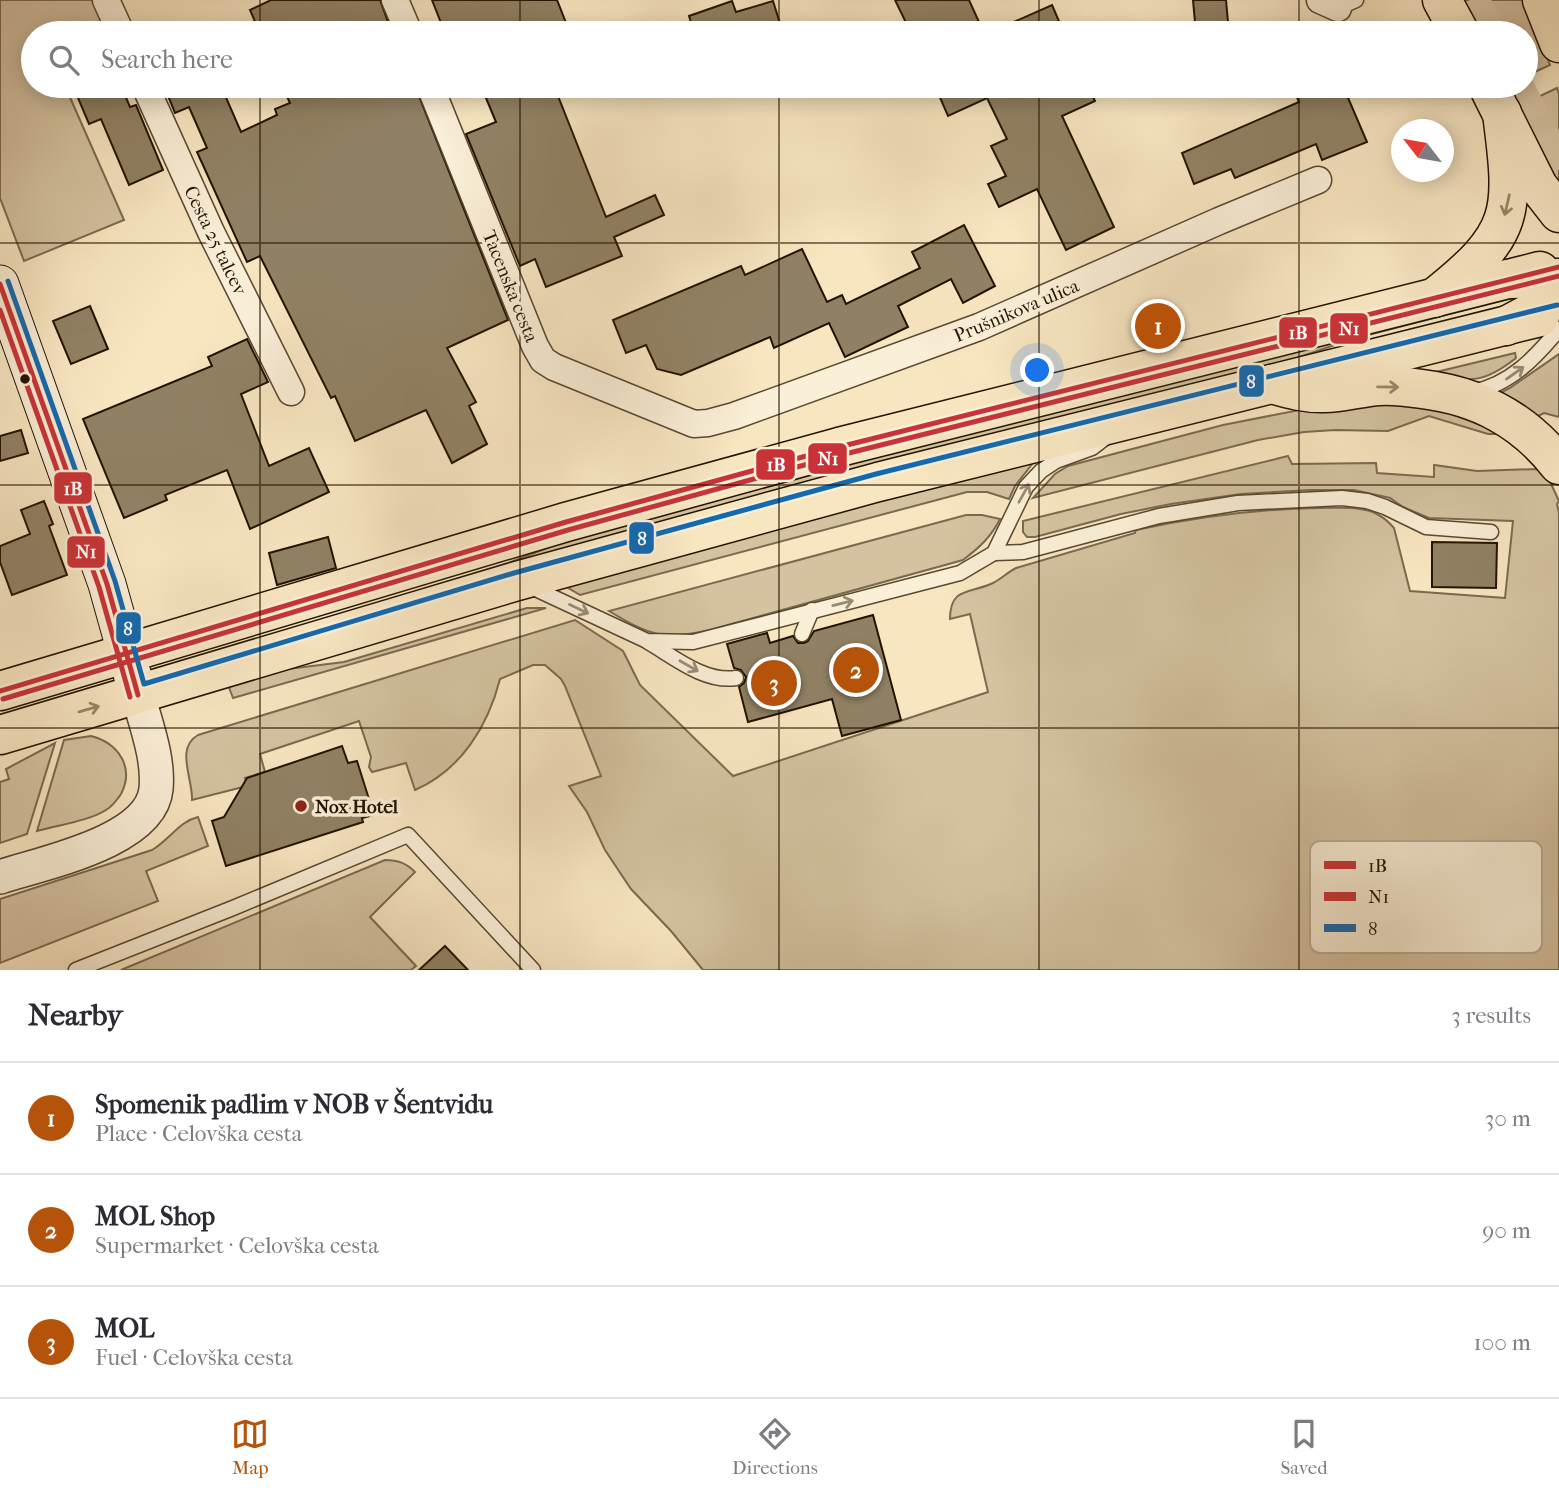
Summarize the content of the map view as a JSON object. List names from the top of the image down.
{
  "streets": {
    "street": ["Cesta 25 talcev", "Tacenska cesta", "Prušnikova ulica"]
  },
  "crossings": [
    ["Tacenska cesta", "Prušnikova ulica"]
  ],
  "places": ["Nox Hotel"],
  "lines": ["transit line 1B", "transit line N1", "transit line 8"],
  "legend": ["1B", "N1", "8"],
  "north": "top left",
  "page": {
    "search": "Search here",
    "pins": ["1", "2", "3"],
    "heading": ["Nearby", "3 results"],
    "list": [
      {
        "mark": "1",
        "name": "Spomenik padlim v NOB v Šentvidu",
        "note": "Place · Celovška cesta",
        "value": "30 m"
      },
      {
        "mark": "2",
        "name": "MOL Shop",
        "note": "Supermarket · Celovška cesta",
        "value": "90 m"
      },
      {
        "mark": "3",
        "name": "MOL",
        "note": "Fuel · Celovška cesta",
        "value": "100 m"
      }
    ],
    "nav": ["Map", "Directions", "Saved"]
  }
}
